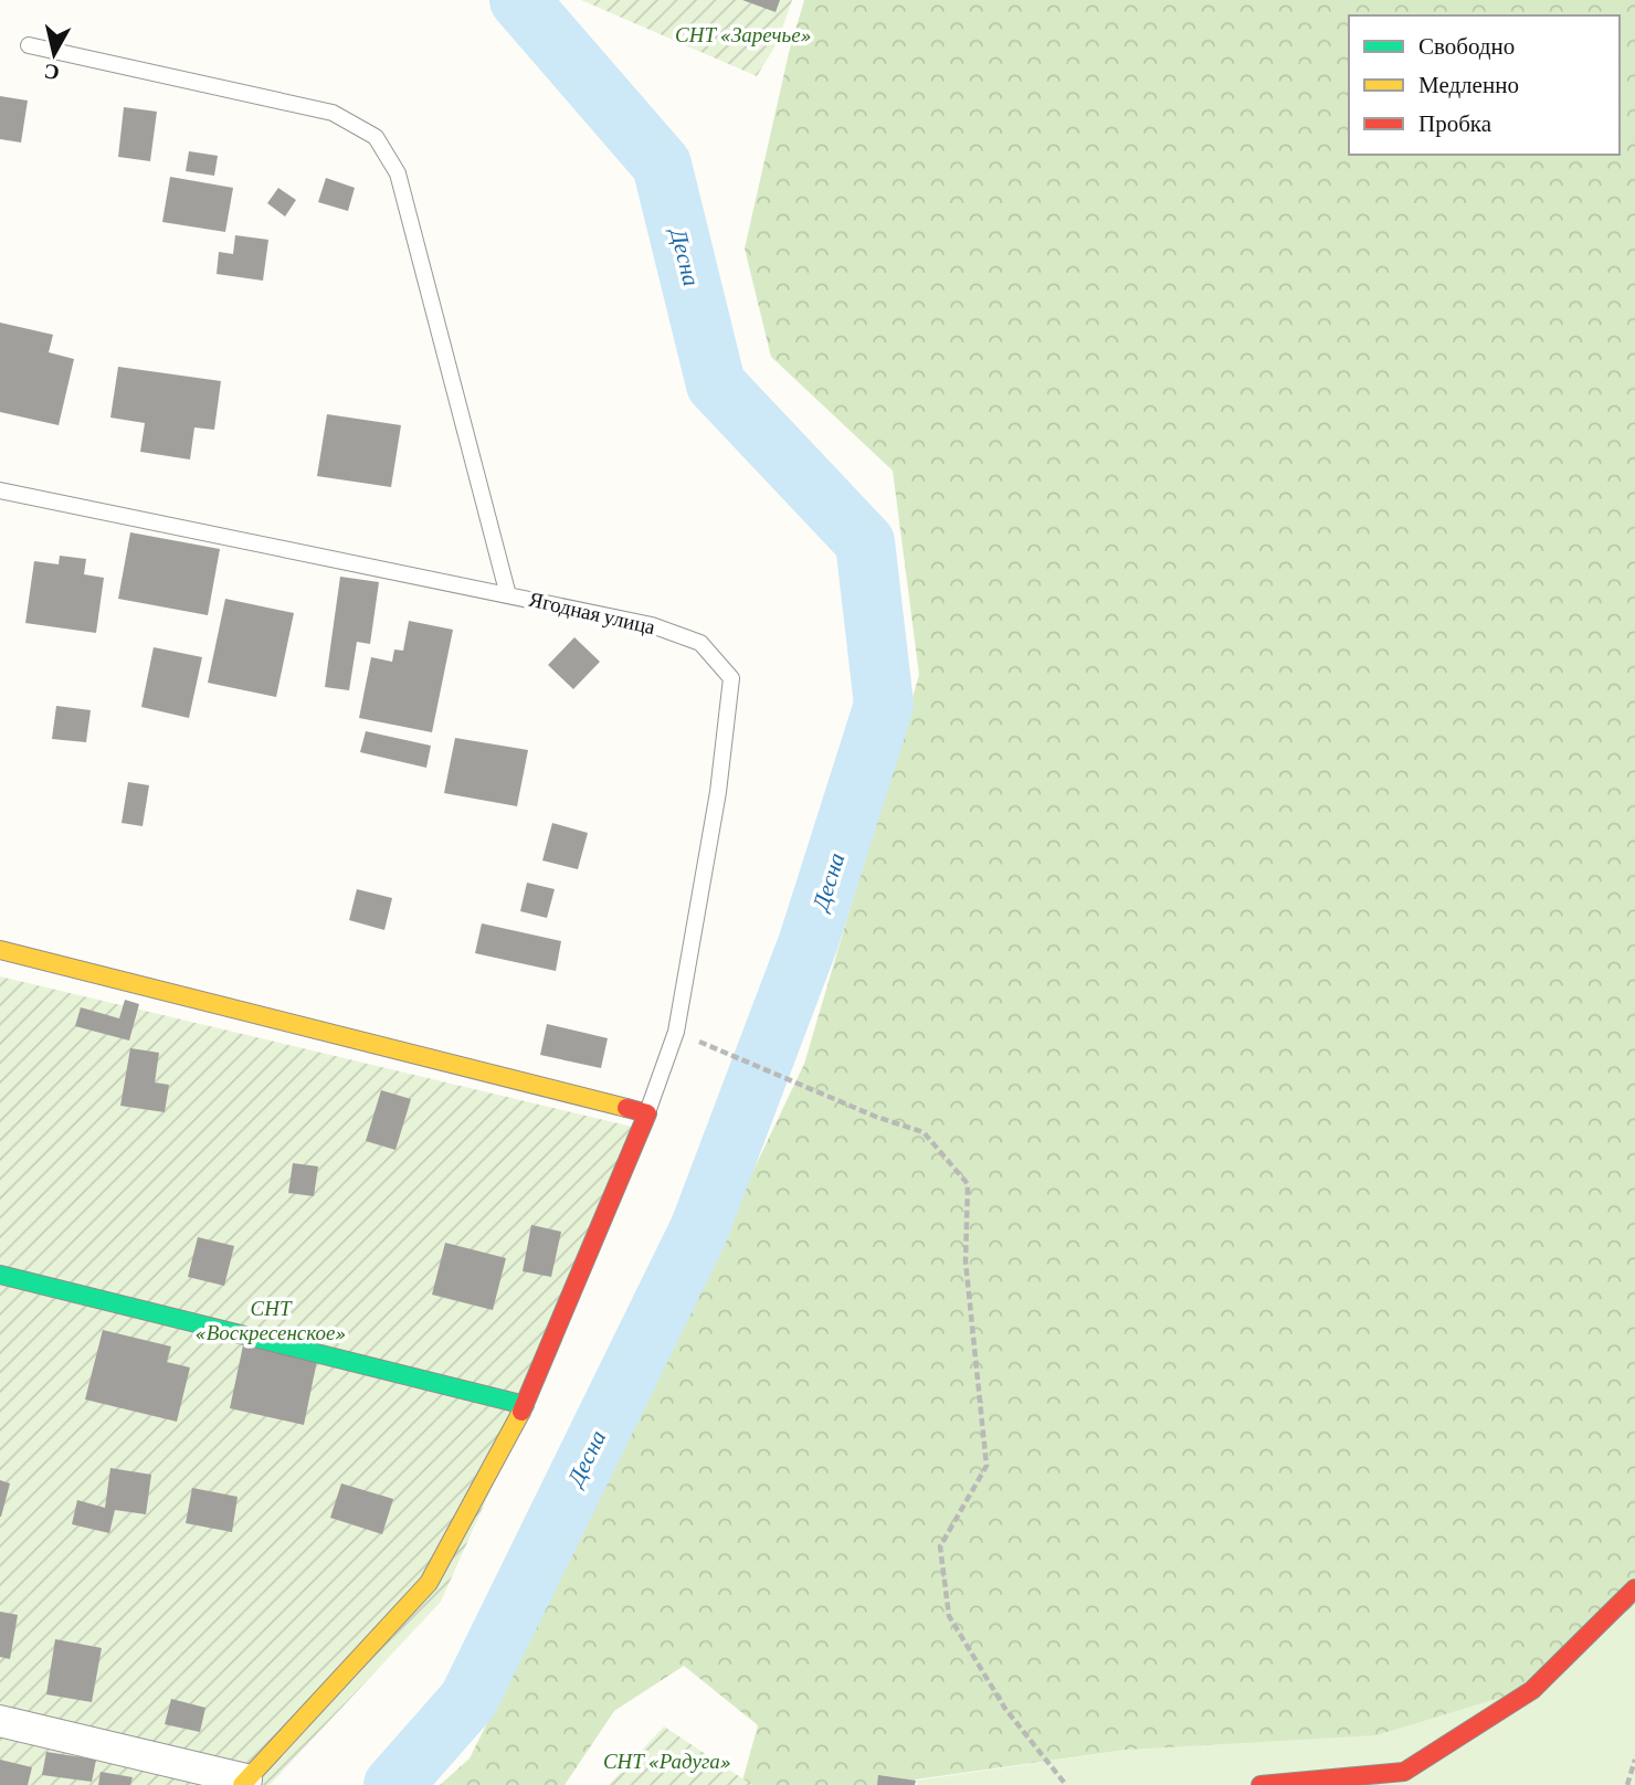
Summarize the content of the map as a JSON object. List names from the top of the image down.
{
  "streets": {
    "lane": ["Ягодная улица"]
  },
  "water": ["Десна"],
  "parks": ["СНТ «Заречье»", "СНТ «Воскресенское»", "СНТ «Радуга»"],
  "legend": ["Свободно", "Медленно", "Пробка"],
  "north": "bottom"
}
